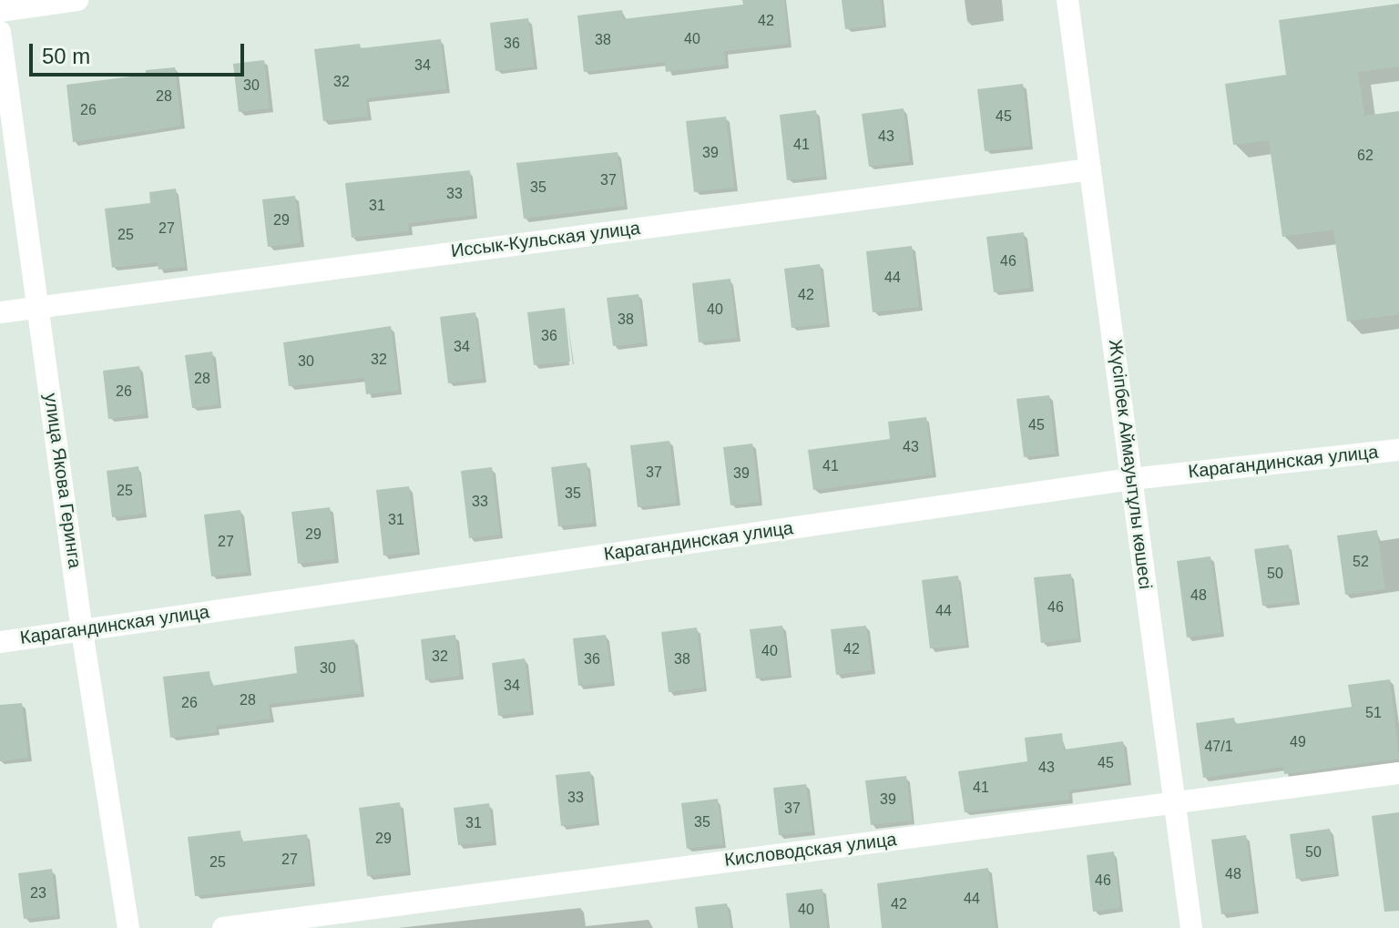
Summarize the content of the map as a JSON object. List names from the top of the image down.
{
  "streets": {
    "street": [
      "Иссык-Кульская улица",
      "Карагандинская улица",
      "Жүсіпбек Аймауытұлы көшесі",
      "улица Якова Геринга",
      "Кисловодская улица"
    ]
  },
  "crossings": [
    ["Иссык-Кульская улица", "Жүсіпбек Аймауытұлы көшесі"],
    ["Иссык-Кульская улица", "улица Якова Геринга"],
    ["Карагандинская улица", "Жүсіпбек Аймауытұлы көшесі"],
    ["Карагандинская улица", "улица Якова Геринга"],
    ["Жүсіпбек Аймауытұлы көшесі", "Кисловодская улица"]
  ],
  "house_numbers": [
    "42",
    "40",
    "38",
    "36",
    "34",
    "32",
    "30",
    "28",
    "26",
    "45",
    "43",
    "41",
    "39",
    "62",
    "37",
    "35",
    "33",
    "31",
    "29",
    "27",
    "25",
    "46",
    "44",
    "42",
    "40",
    "38",
    "36",
    "34",
    "32",
    "30",
    "28",
    "26",
    "45",
    "43",
    "41",
    "37",
    "39",
    "25",
    "35",
    "33",
    "31",
    "29",
    "27",
    "52",
    "50",
    "48",
    "46",
    "44",
    "42",
    "40",
    "32",
    "36",
    "38",
    "30",
    "34",
    "28",
    "26",
    "51",
    "49",
    "47/1",
    "45",
    "43",
    "41",
    "33",
    "39",
    "37",
    "35",
    "31",
    "29",
    "50",
    "27",
    "25",
    "48",
    "46",
    "23",
    "44",
    "42",
    "40"
  ],
  "scale_bar": "50 m"
}
